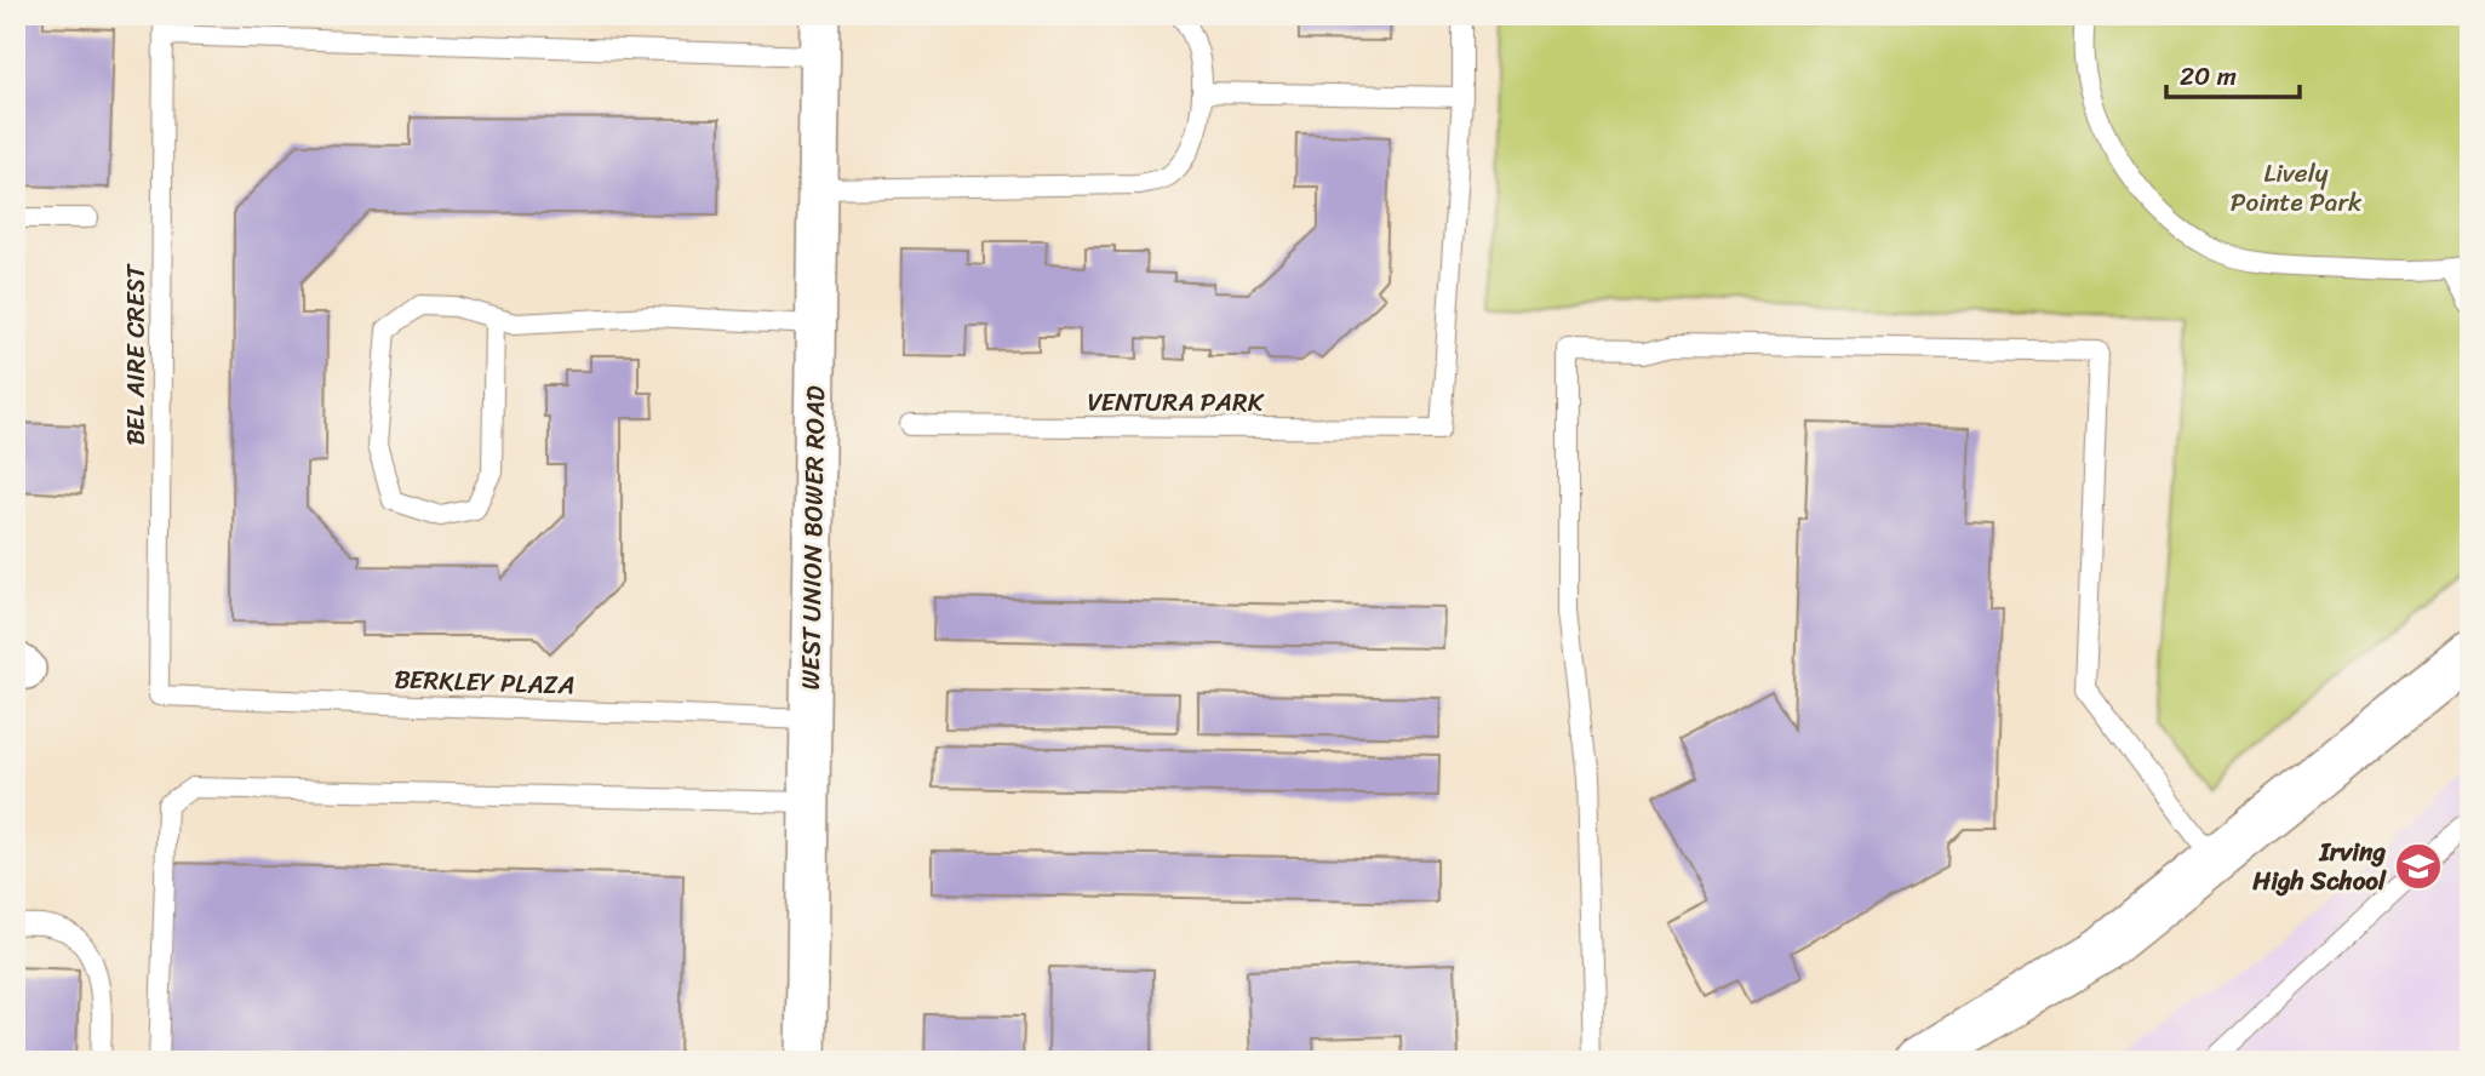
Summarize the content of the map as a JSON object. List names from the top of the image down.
{
  "streets": {
    "street": ["WEST UNION BOWER ROAD"],
    "lane": ["BEL AIRE CREST", "VENTURA PARK", "BERKLEY PLAZA"]
  },
  "crossings": [
    ["BEL AIRE CREST", "BERKLEY PLAZA"],
    ["WEST UNION BOWER ROAD", "BERKLEY PLAZA"]
  ],
  "parks": ["Lively Pointe Park"],
  "places": {
    "school or university": ["Irving High School"]
  },
  "scale_bar": "20 m"
}
